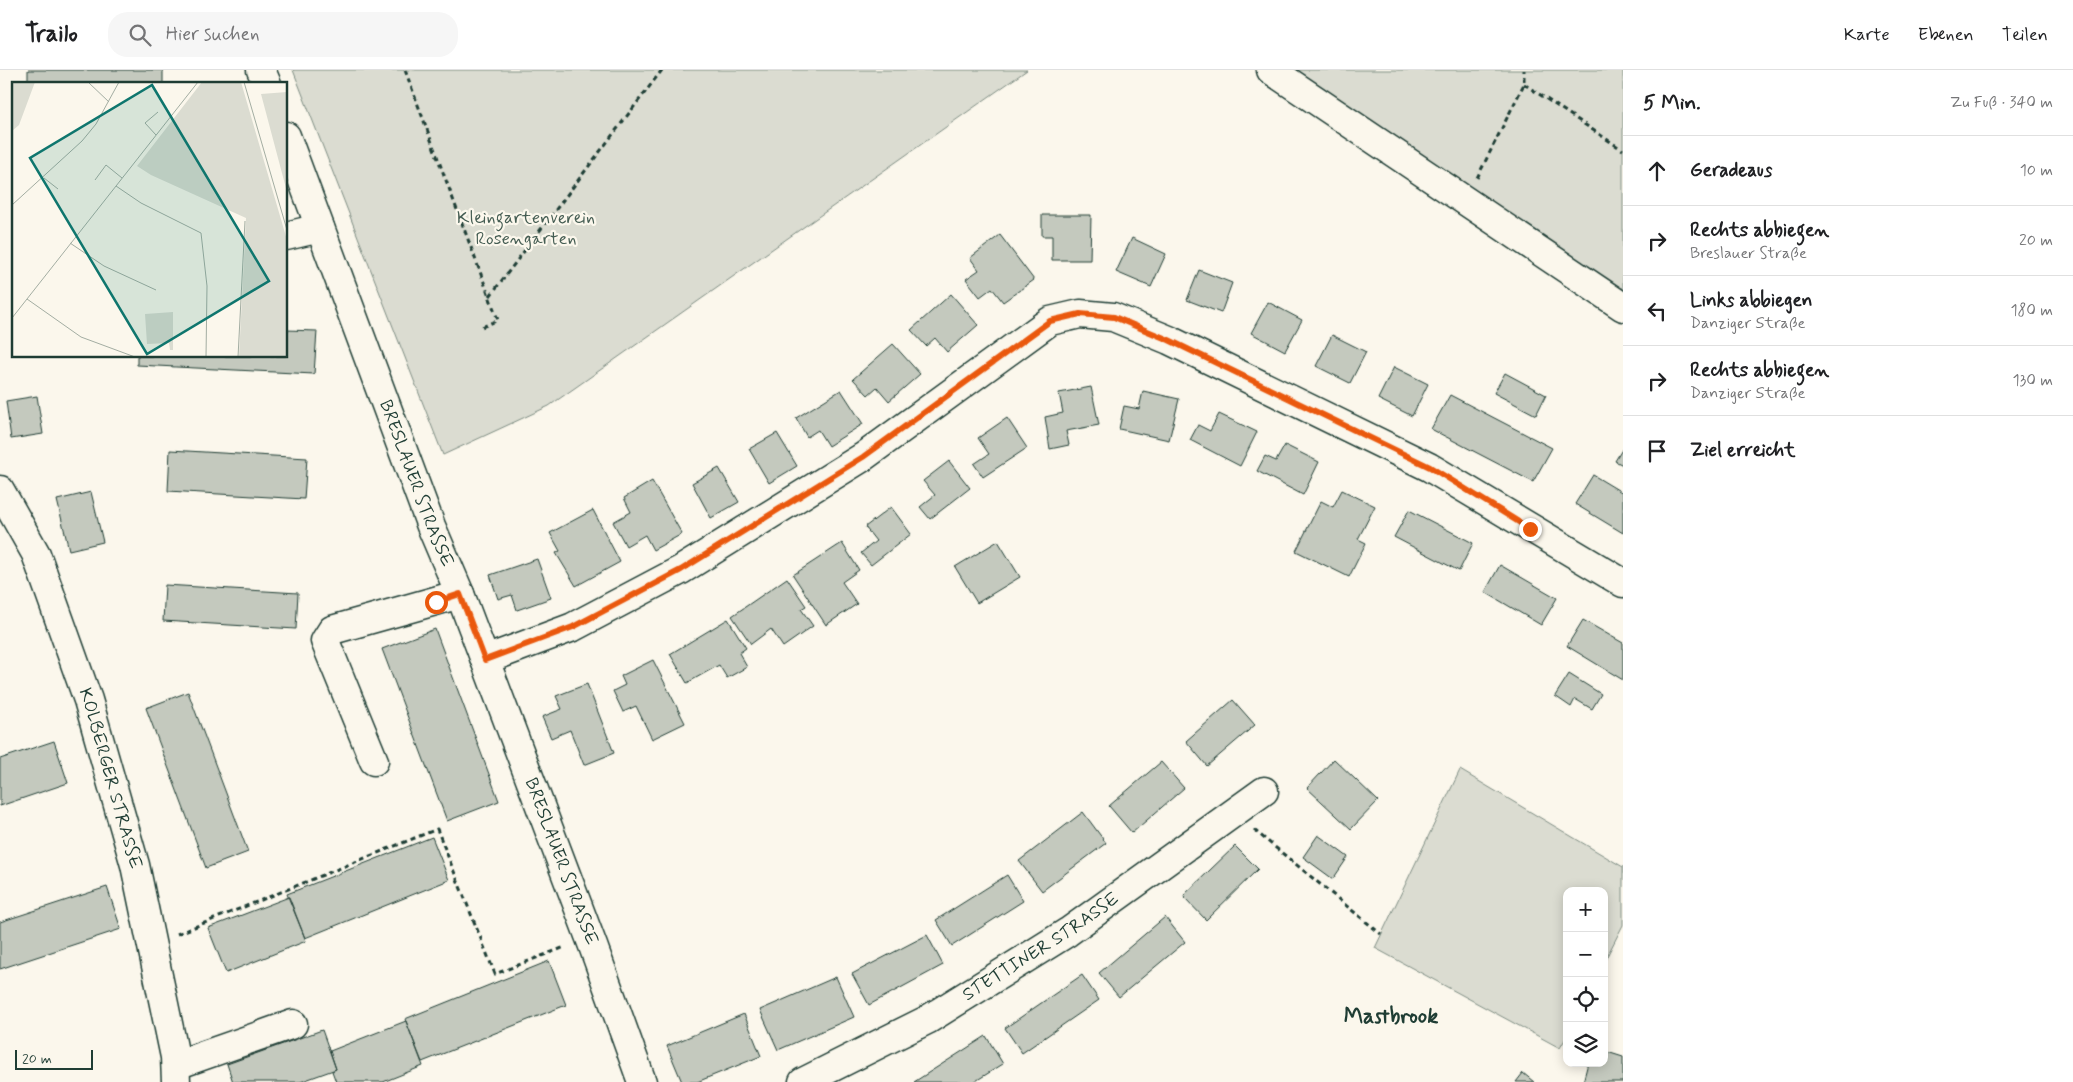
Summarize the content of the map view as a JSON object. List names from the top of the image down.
{
  "streets": {
    "street": ["BRESLAUER STRASSE", "KOLBERGER STRASSE", "STETTINER STRASSE"]
  },
  "districts": ["Mastbrook"],
  "parks": ["Kleingartenverein Rosengarten"],
  "scale_bar": "20 m",
  "page": {
    "header": "Trailo",
    "search": "Hier suchen",
    "nav": ["Karte", "Ebenen", "Teilen"],
    "heading": ["5 Min.", "Zu Fuß · 340 m"],
    "list": [
      ["Geradeaus", "10 m"],
      ["Rechts abbiegen", "Breslauer Straße", "20 m"],
      ["Links abbiegen", "Danziger Straße", "180 m"],
      ["Rechts abbiegen", "Danziger Straße", "130 m"],
      "Ziel erreicht"
    ],
    "map_buttons": ["+", "−"],
    "scale": "20 m"
  }
}
